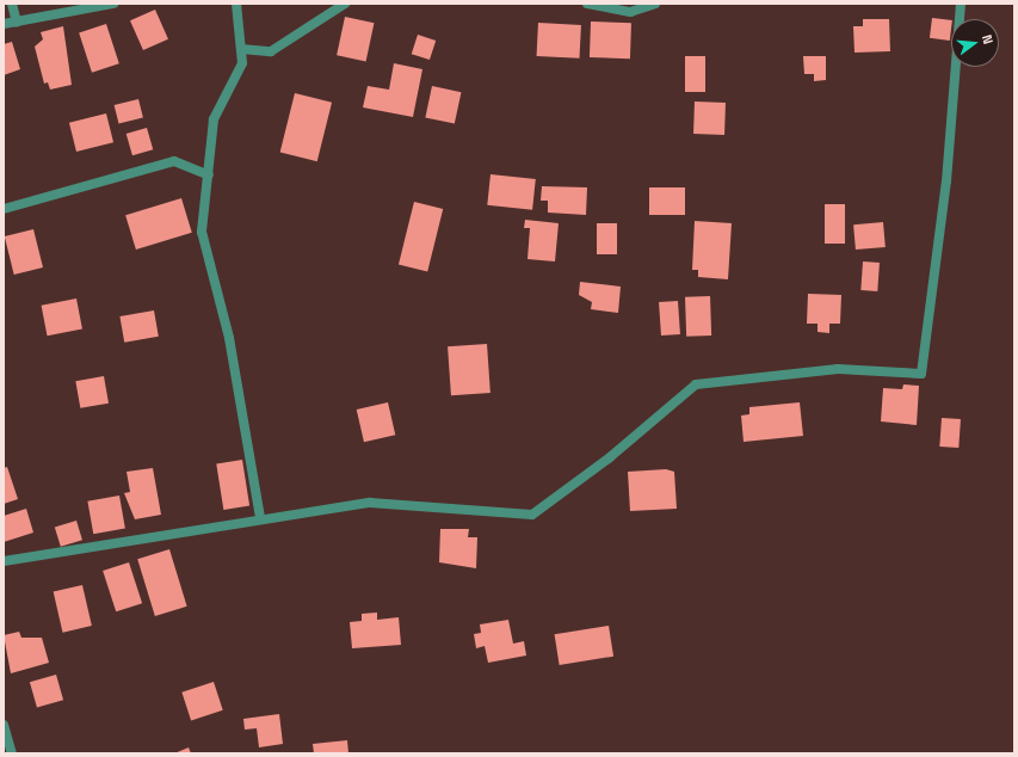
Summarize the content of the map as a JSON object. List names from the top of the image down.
{
  "north": "right"
}
